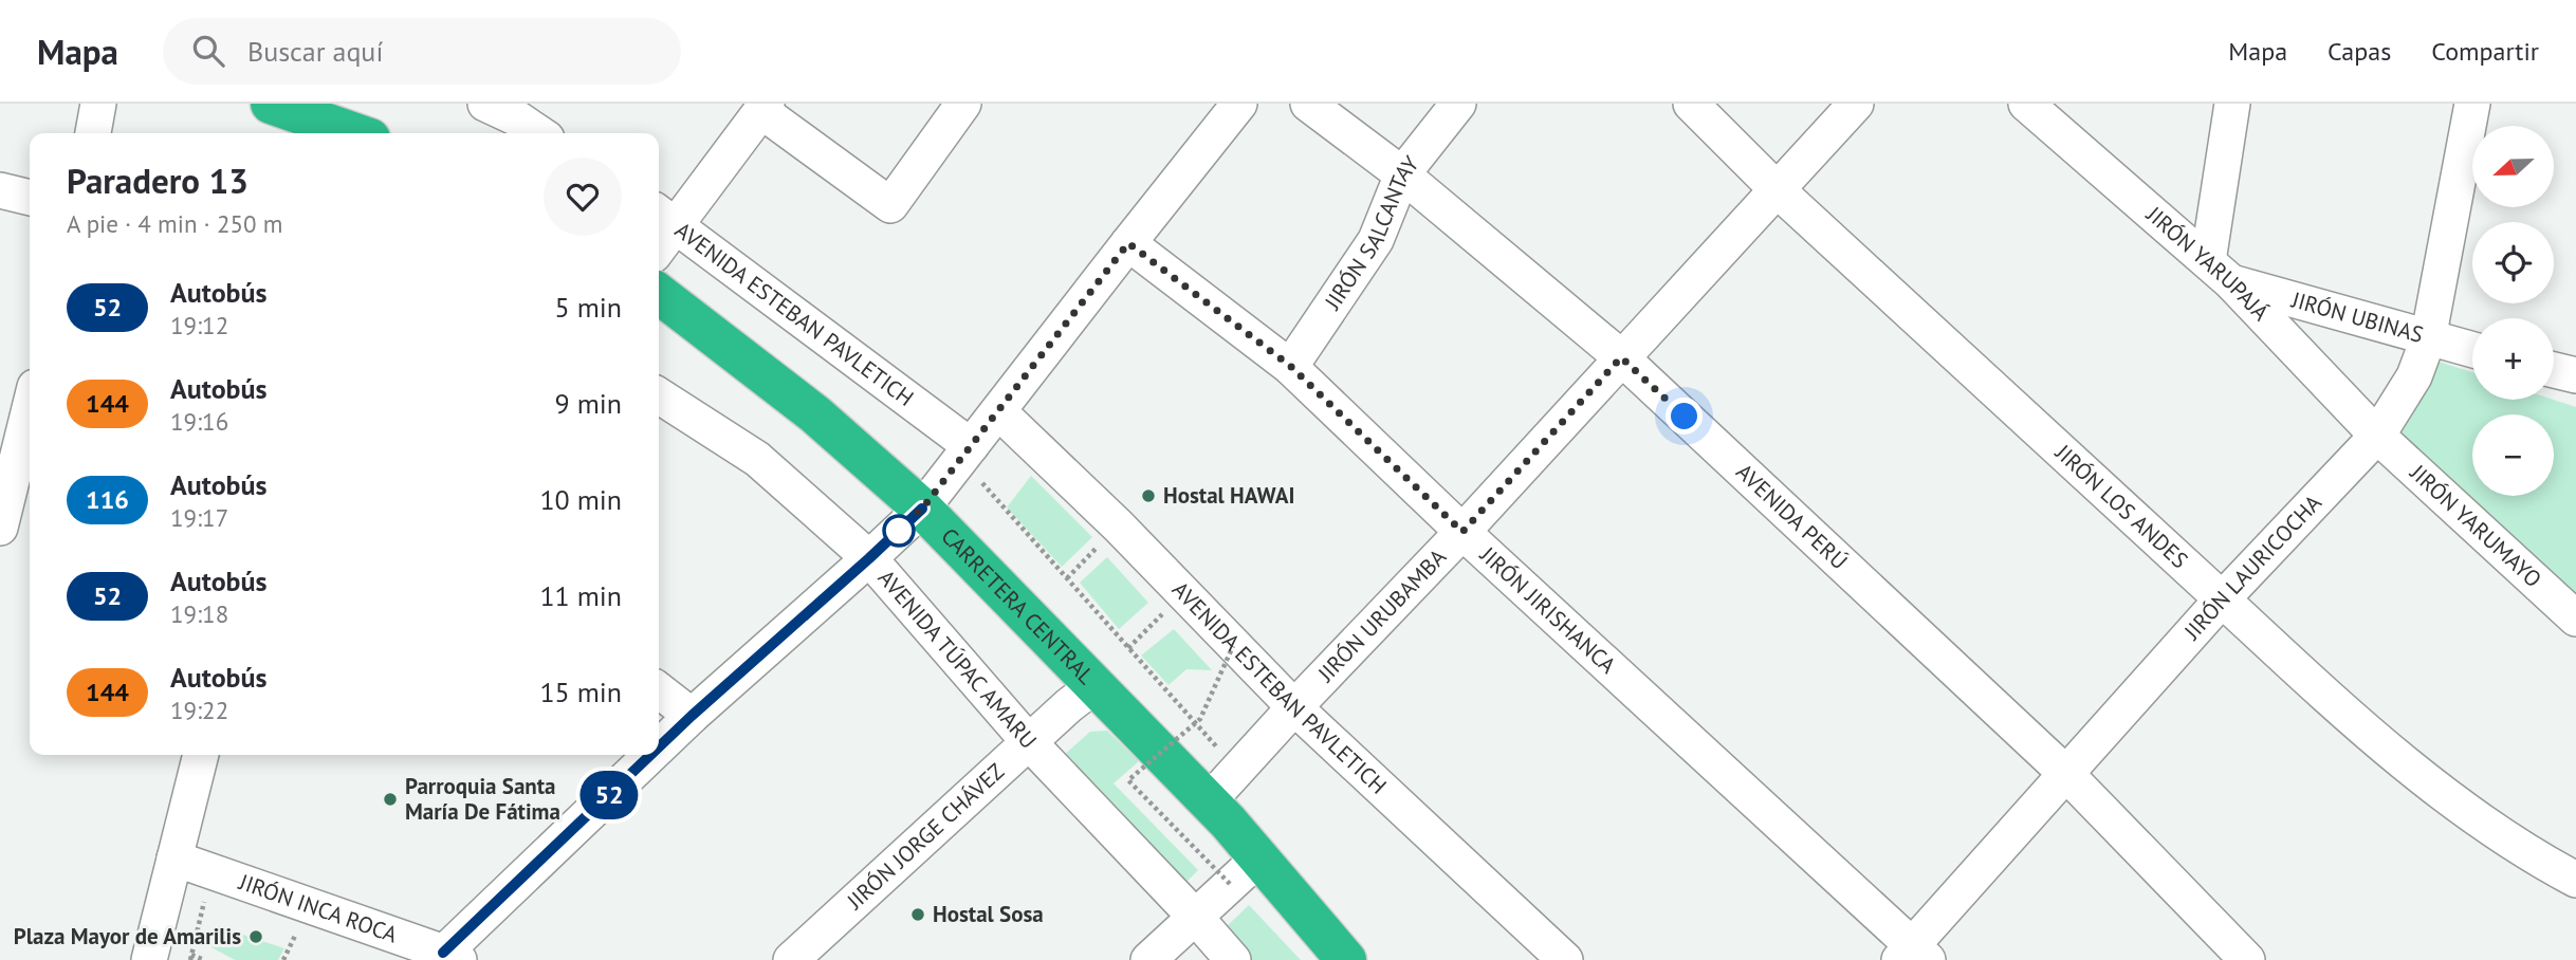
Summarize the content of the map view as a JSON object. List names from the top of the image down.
{
  "streets": {
    "highway": ["CARRETERA CENTRAL"],
    "street": [
      "JIRÓN SALCANTAY",
      "JIRÓN YARUPAJÁ",
      "AVENIDA ESTEBAN PAVLETICH",
      "JIRÓN UBINAS",
      "JIRÓN LOS ANDES",
      "AVENIDA PERÚ",
      "JIRÓN YARUMAYO",
      "JIRÓN LAURICOCHA",
      "JIRÓN JIRISHANCA",
      "JIRÓN URUBAMBA",
      "AVENIDA TÚPAC AMARU",
      "JIRÓN JORGE CHÁVEZ",
      "JIRÓN INCA ROCA"
    ]
  },
  "crossings": [
    ["JIRÓN SALCANTAY", "AVENIDA PERÚ"],
    ["JIRÓN SALCANTAY", "JIRÓN JIRISHANCA"],
    ["JIRÓN YARUPAJÁ", "JIRÓN UBINAS"],
    ["JIRÓN YARUPAJÁ", "JIRÓN YARUMAYO"],
    ["JIRÓN YARUPAJÁ", "JIRÓN LAURICOCHA"],
    ["AVENIDA ESTEBAN PAVLETICH", "JIRÓN URUBAMBA"],
    ["JIRÓN UBINAS", "JIRÓN LAURICOCHA"],
    ["JIRÓN LOS ANDES", "JIRÓN LAURICOCHA"],
    ["JIRÓN LOS ANDES", "JIRÓN URUBAMBA"],
    ["AVENIDA PERÚ", "JIRÓN LAURICOCHA"],
    ["AVENIDA PERÚ", "JIRÓN URUBAMBA"],
    ["JIRÓN YARUMAYO", "JIRÓN LAURICOCHA"],
    ["JIRÓN LAURICOCHA", "JIRÓN JIRISHANCA"],
    ["CARRETERA CENTRAL", "JIRÓN URUBAMBA"],
    ["CARRETERA CENTRAL", "JIRÓN JORGE CHÁVEZ"],
    ["JIRÓN JIRISHANCA", "JIRÓN URUBAMBA"],
    ["AVENIDA TÚPAC AMARU", "JIRÓN JORGE CHÁVEZ"]
  ],
  "places": [
    "Hostal HAWAI",
    "Parroquia Santa María De Fátima",
    "Hostal Sosa",
    "Plaza Mayor de Amarilis"
  ],
  "lines": ["bus line 52"],
  "north": "left",
  "page": {
    "header": "Mapa",
    "search": "Buscar aquí",
    "nav": ["Mapa", "Capas", "Compartir"],
    "on_map": "52",
    "map_buttons": ["+", "−"],
    "heading": ["Paradero 13", "A pie · 4 min · 250 m"],
    "list": [
      {
        "mark": "52",
        "name": "Autobús",
        "note": "19:12",
        "value": "5 min"
      },
      {
        "mark": "144",
        "name": "Autobús",
        "note": "19:16",
        "value": "9 min"
      },
      {
        "mark": "116",
        "name": "Autobús",
        "note": "19:17",
        "value": "10 min"
      },
      {
        "mark": "52",
        "name": "Autobús",
        "note": "19:18",
        "value": "11 min"
      },
      {
        "mark": "144",
        "name": "Autobús",
        "note": "19:22",
        "value": "15 min"
      }
    ]
  }
}
